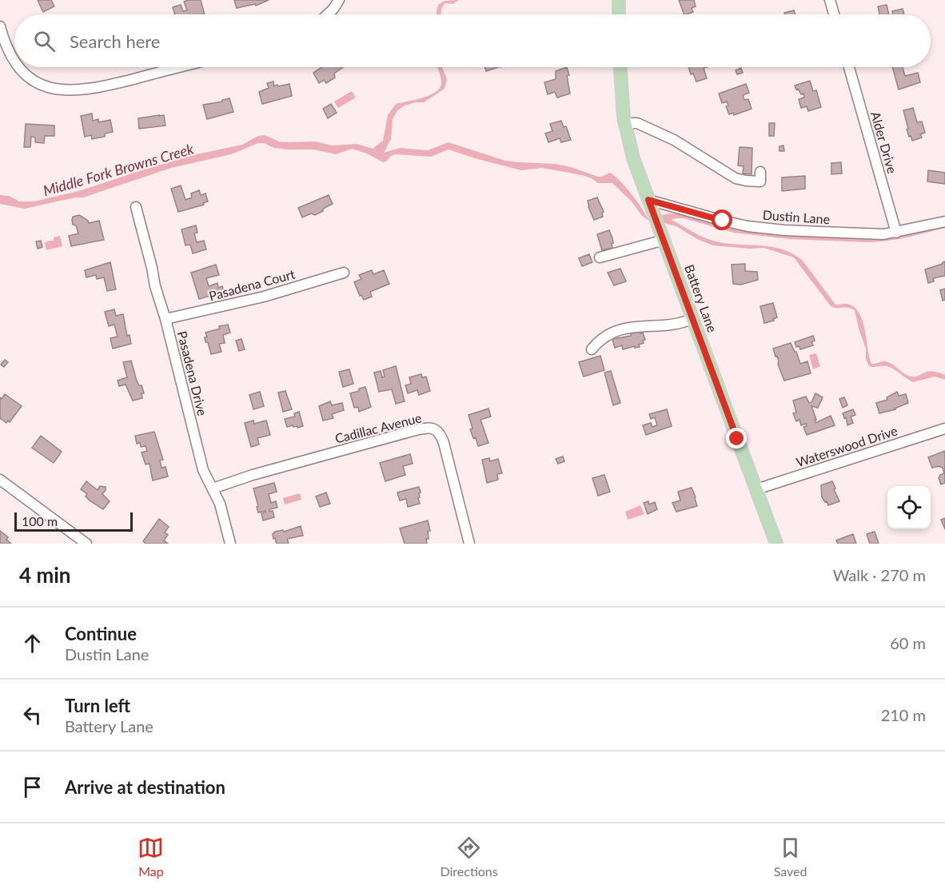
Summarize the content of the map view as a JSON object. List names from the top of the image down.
{
  "streets": {
    "main road": ["Battery Lane"],
    "street": [
      "Alder Drive",
      "Dustin Lane",
      "Pasadena Court",
      "Pasadena Drive",
      "Cadillac Avenue",
      "Waterswood Drive"
    ]
  },
  "crossings": [
    ["Alder Drive", "Dustin Lane"],
    ["Dustin Lane", "Battery Lane"],
    ["Pasadena Court", "Pasadena Drive"],
    ["Battery Lane", "Waterswood Drive"],
    ["Pasadena Drive", "Cadillac Avenue"]
  ],
  "water": ["Middle Fork Browns Creek"],
  "scale_bar": "100 m",
  "page": {
    "search": "Search here",
    "scale": "100 m",
    "heading": ["4 min", "Walk · 270 m"],
    "list": [
      ["Continue", "Dustin Lane", "60 m"],
      ["Turn left", "Battery Lane", "210 m"],
      "Arrive at destination"
    ],
    "nav": ["Map", "Directions", "Saved"]
  }
}
